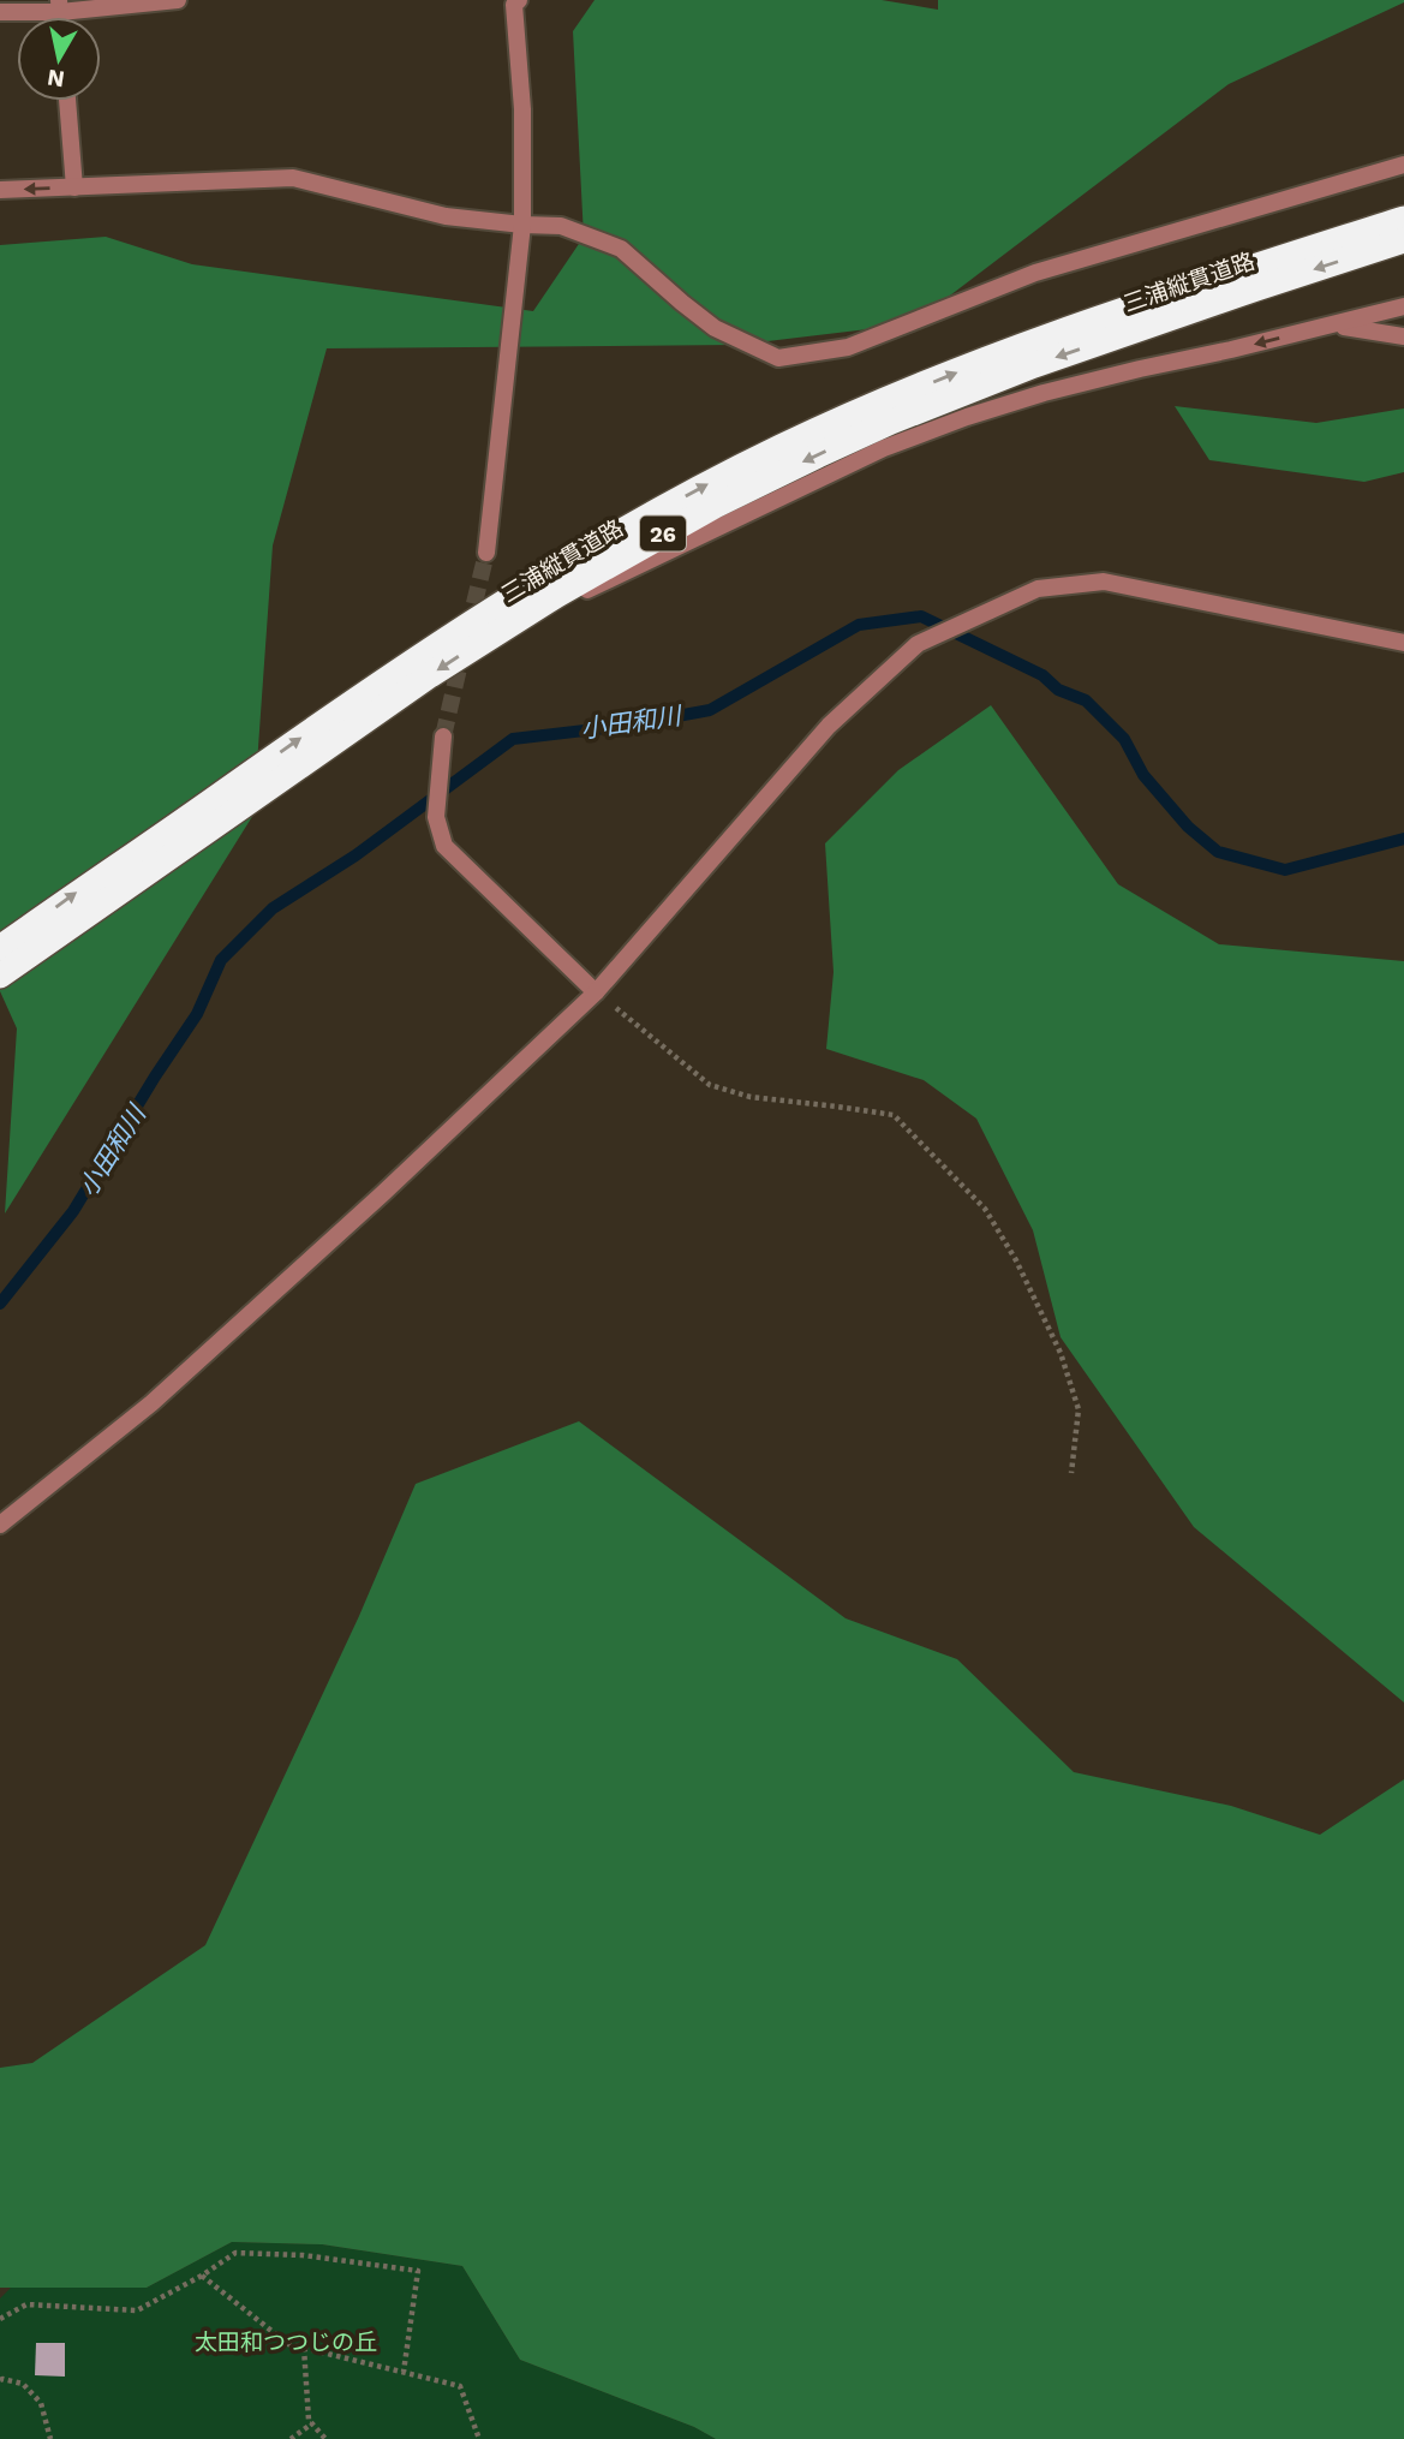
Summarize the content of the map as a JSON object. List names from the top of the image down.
{
  "streets": {
    "highway": ["三浦縦貫道路", "26"]
  },
  "water": ["小田和川"],
  "parks": ["太田和つつじの丘"],
  "north": "bottom"
}
